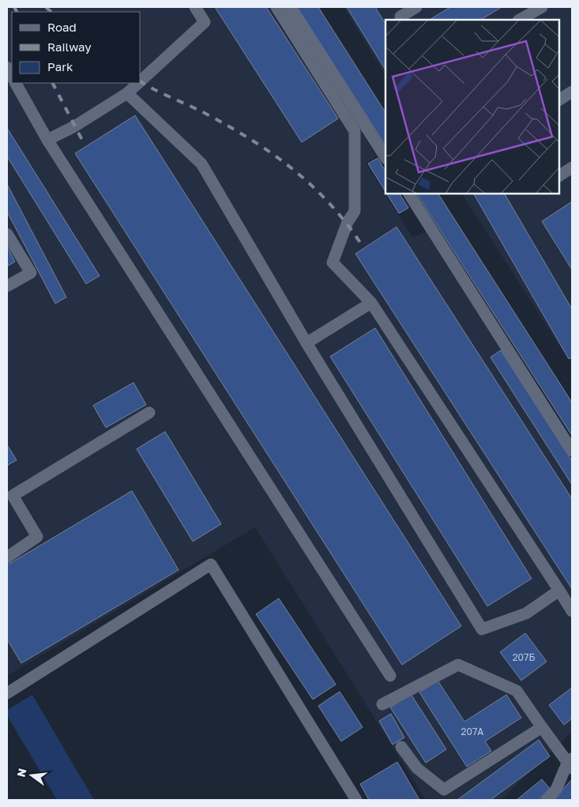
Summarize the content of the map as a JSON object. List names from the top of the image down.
{
  "house_numbers": ["207Б", "207А"],
  "legend": ["Road", "Railway", "Park"],
  "north": "left"
}
